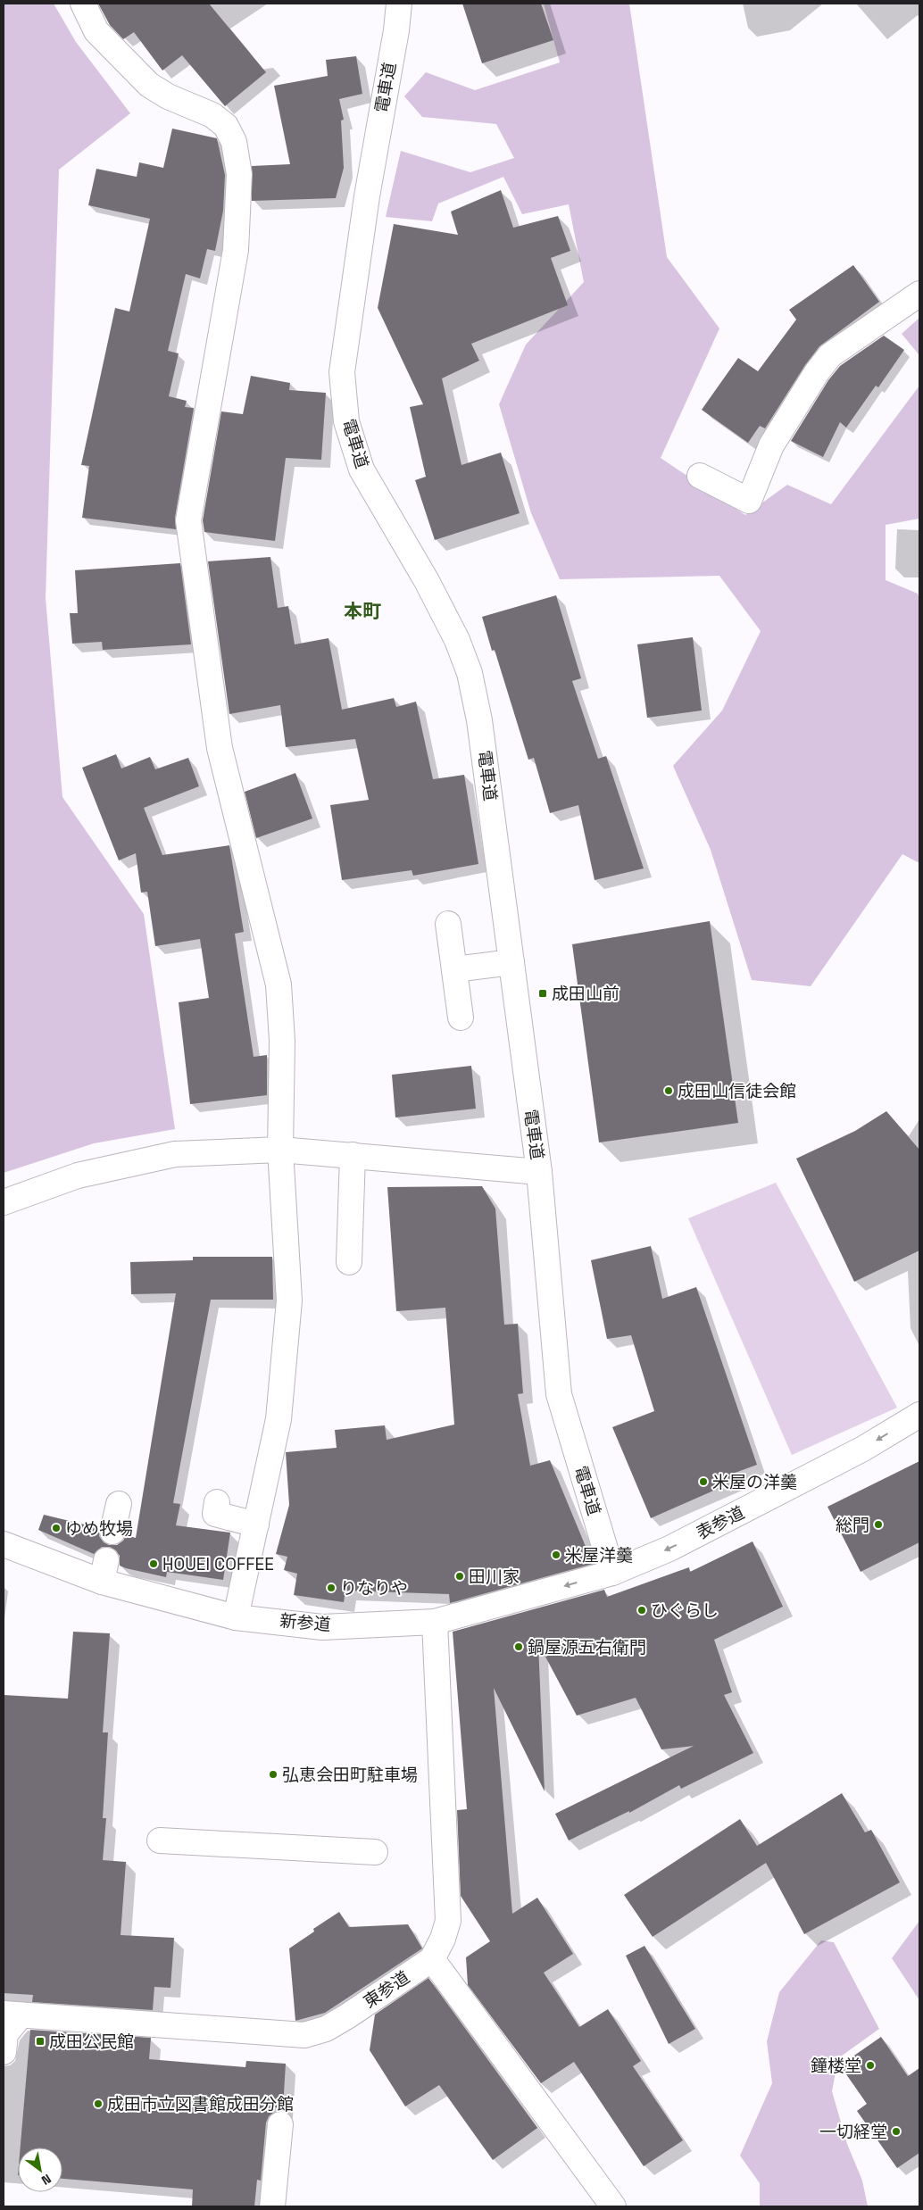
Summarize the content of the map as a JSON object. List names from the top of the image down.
{
  "streets": {
    "street": [
      "電車道",
      "表参道",
      "新参道",
      "東参道"
    ]
  },
  "crossings": [
    ["電車道", "表参道"],
    ["電車道", "新参道"],
    ["表参道", "新参道"],
    ["新参道", "東参道"]
  ],
  "one_way": ["表参道"],
  "districts": ["本町"],
  "places": {
    "transit": ["成田山前", "成田公民館"],
    "other": [
      "成田山信徒会館",
      "米屋の洋羹",
      "総門",
      "ゆめ牧場",
      "米屋洋羹",
      "HOUEI COFFEE",
      "田川家",
      "りなりや",
      "ひぐらし",
      "鍋屋源五右衛門",
      "弘恵会田町駐車場",
      "鐘楼堂",
      "成田市立図書館成田分館",
      "一切経堂"
    ]
  },
  "north": "bottom right"
}
